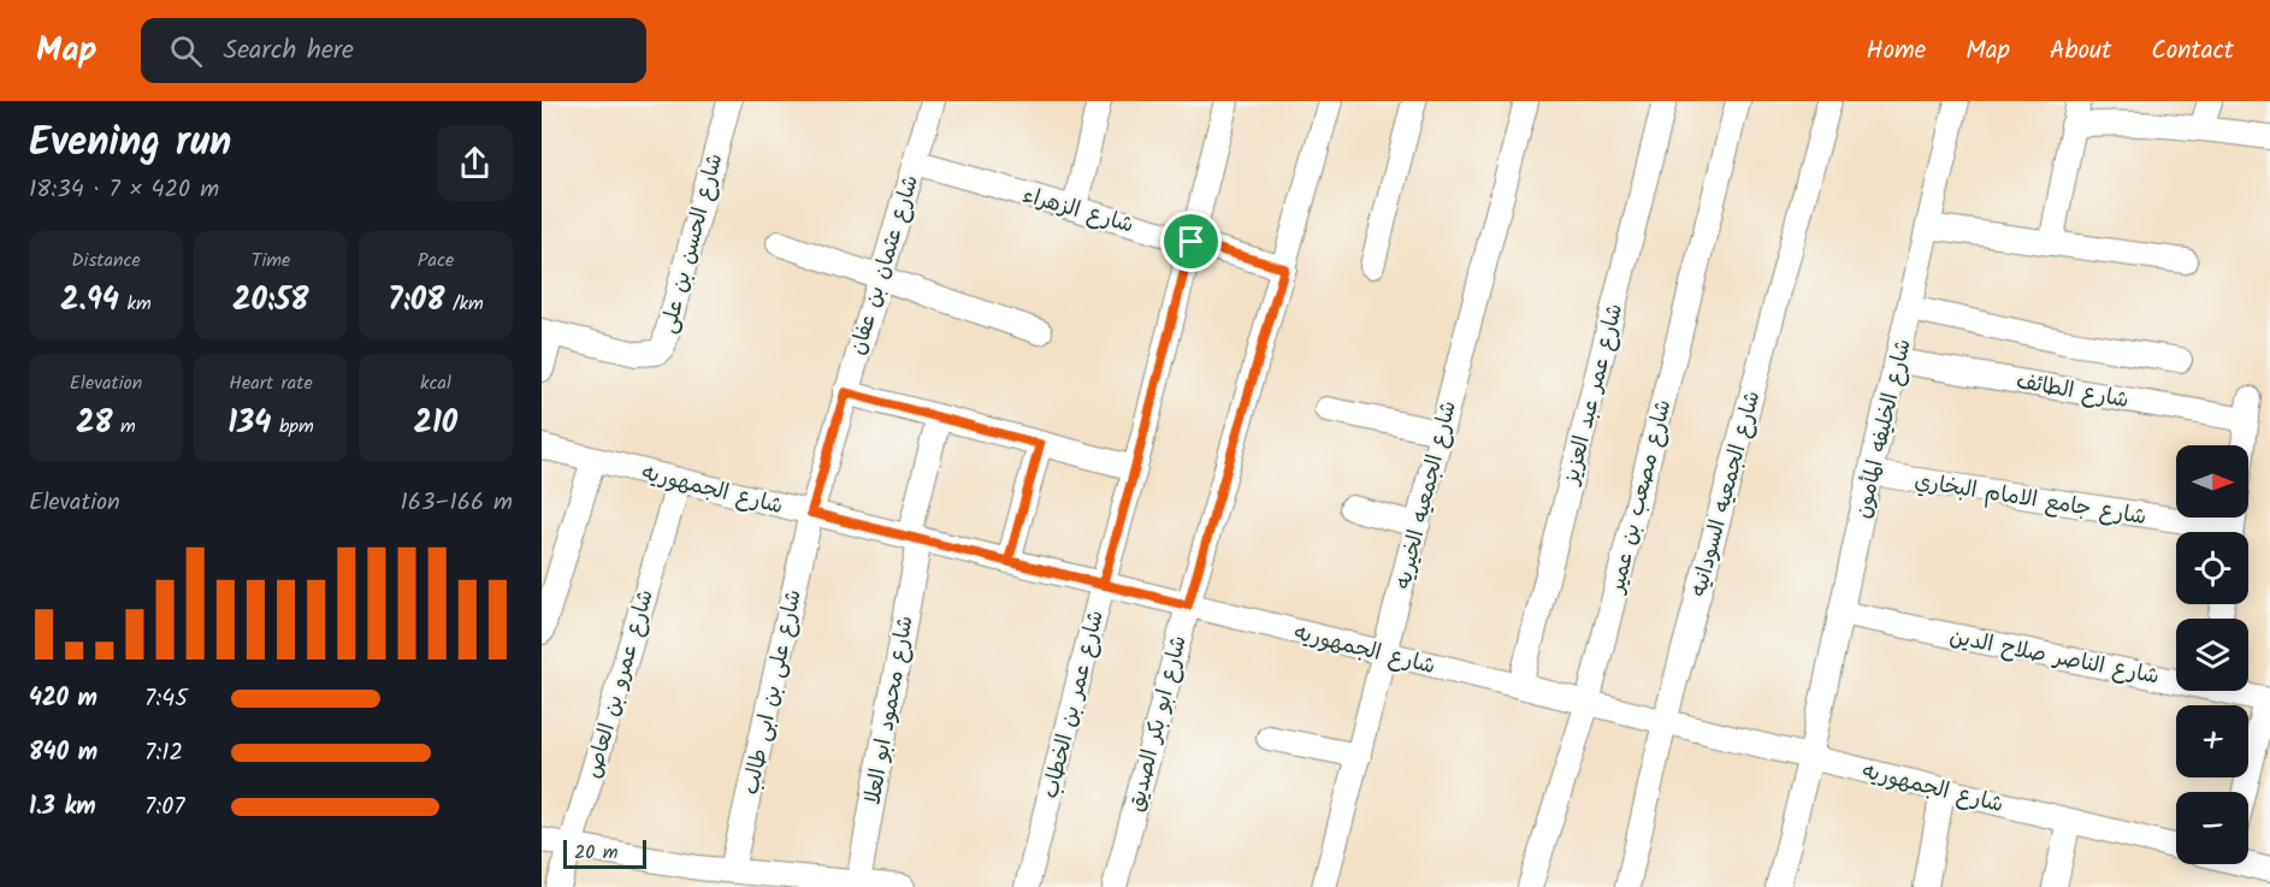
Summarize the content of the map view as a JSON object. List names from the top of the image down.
{
  "streets": {
    "street": [
      "شارع الزهراء",
      "شارع الحسن بن على",
      "شارع عثمان بن عفان",
      "شارع الطائف",
      "شارع عمر عبد العزيز",
      "شارع الخليفه المأمون",
      "شارع الجمهوريه",
      "شارع الجمعيه السودانيه",
      "شارع الجمعيه الخيريه",
      "شارع مصعب بن عمير",
      "شارع جامع الامام البخاري",
      "شارع الناصر صلاح الدين",
      "شارع عمرو بن العاص",
      "شارع على بن ابى طالب",
      "شارع عمر بن الخطاب",
      "شارع محمود ابو العلا",
      "شارع ابو بكر الصديق"
    ]
  },
  "crossings": [
    ["شارع الزهراء", "شارع عثمان بن عفان"],
    ["شارع الزهراء", "شارع عمر بن الخطاب"],
    ["شارع الزهراء", "شارع ابو بكر الصديق"],
    ["شارع عثمان بن عفان", "شارع الجمهوريه"],
    ["شارع عثمان بن عفان", "شارع على بن ابى طالب"],
    ["شارع الطائف", "شارع الخليفه المأمون"],
    ["شارع عمر عبد العزيز", "شارع الجمهوريه"],
    ["شارع الخليفه المأمون", "شارع الجمهوريه"],
    ["شارع الخليفه المأمون", "شارع جامع الامام البخاري"],
    ["شارع الخليفه المأمون", "شارع الناصر صلاح الدين"],
    ["شارع الجمهوريه", "شارع الجمعيه السودانيه"],
    ["شارع الجمهوريه", "شارع الجمعيه الخيريه"],
    ["شارع الجمهوريه", "شارع مصعب بن عمير"],
    ["شارع الجمهوريه", "شارع عمرو بن العاص"],
    ["شارع الجمهوريه", "شارع على بن ابى طالب"],
    ["شارع الجمهوريه", "شارع عمر بن الخطاب"],
    ["شارع الجمهوريه", "شارع محمود ابو العلا"],
    ["شارع الجمهوريه", "شارع ابو بكر الصديق"]
  ],
  "scale_bar": "20 m",
  "north": "right",
  "page": {
    "header": "Map",
    "search": "Search here",
    "nav": [
      "Home",
      "Map",
      "About",
      "Contact"
    ],
    "heading": ["Evening run", "18:34 · 7 × 420 m"],
    "stats": [
      ["Distance", "2.94 km"],
      ["Time", "20:58"],
      ["Pace", "7:08 /km"],
      ["Elevation", "28 m"],
      ["Heart rate", "134 bpm"],
      ["kcal", "210"]
    ],
    "map_buttons": ["+", "−"],
    "chart": ["Elevation", "163–166 m"],
    "list": [
      {
        "name": "420 m",
        "note": "7:45"
      },
      {
        "name": "840 m",
        "note": "7:12"
      },
      {
        "name": "1.3 km",
        "note": "7:07"
      }
    ],
    "scale": "20 m"
  }
}
